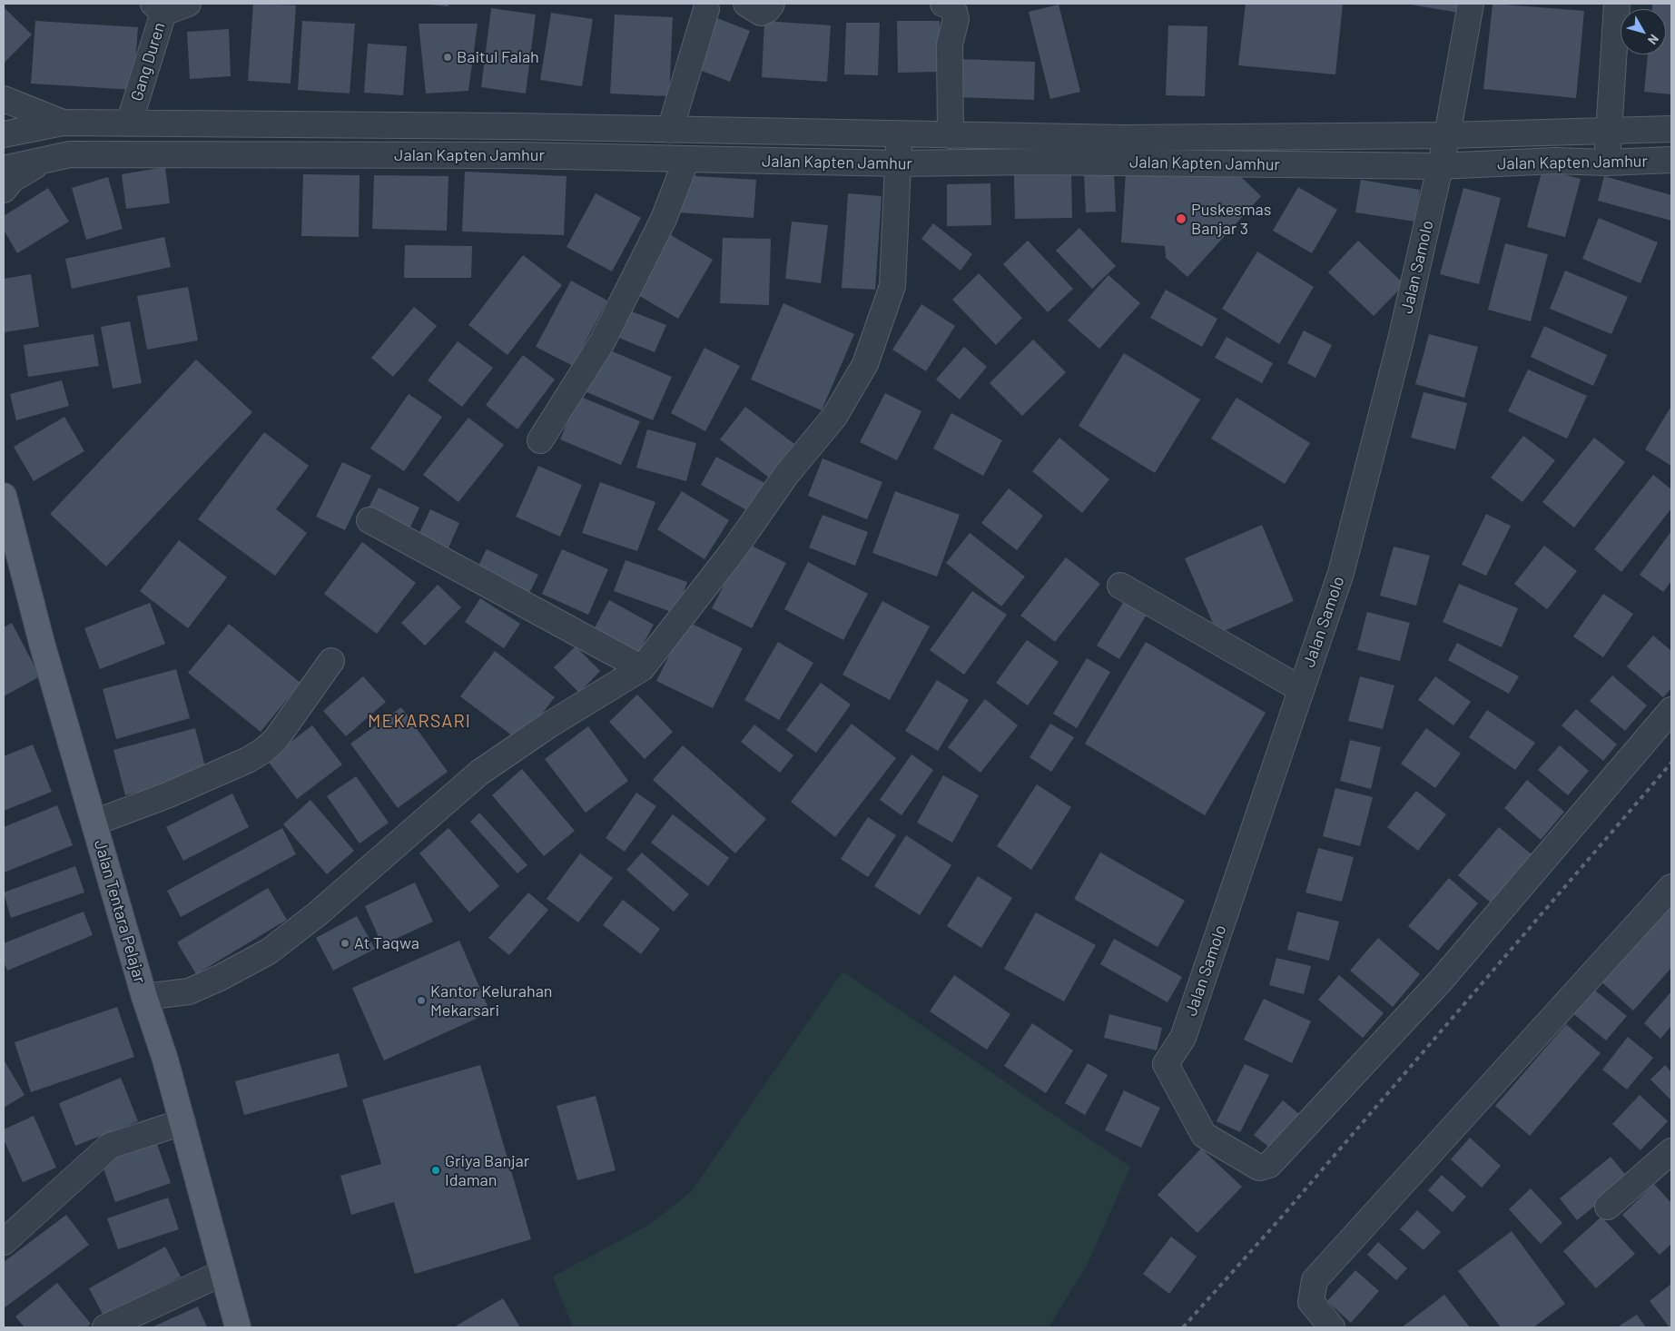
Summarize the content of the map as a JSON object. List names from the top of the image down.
{
  "streets": {
    "main road": ["Jalan Tentara Pelajar"],
    "street": ["Gang Duren", "Jalan Kapten Jamhur", "Jalan Samolo"]
  },
  "crossings": [
    ["Gang Duren", "Jalan Kapten Jamhur"],
    ["Jalan Kapten Jamhur", "Jalan Samolo"]
  ],
  "districts": ["MEKARSARI"],
  "places": [
    "Baitul Falah",
    "Puskesmas Banjar 3",
    "At Taqwa",
    "Kantor Kelurahan Mekarsari",
    "Griya Banjar Idaman"
  ],
  "north": "bottom right"
}
